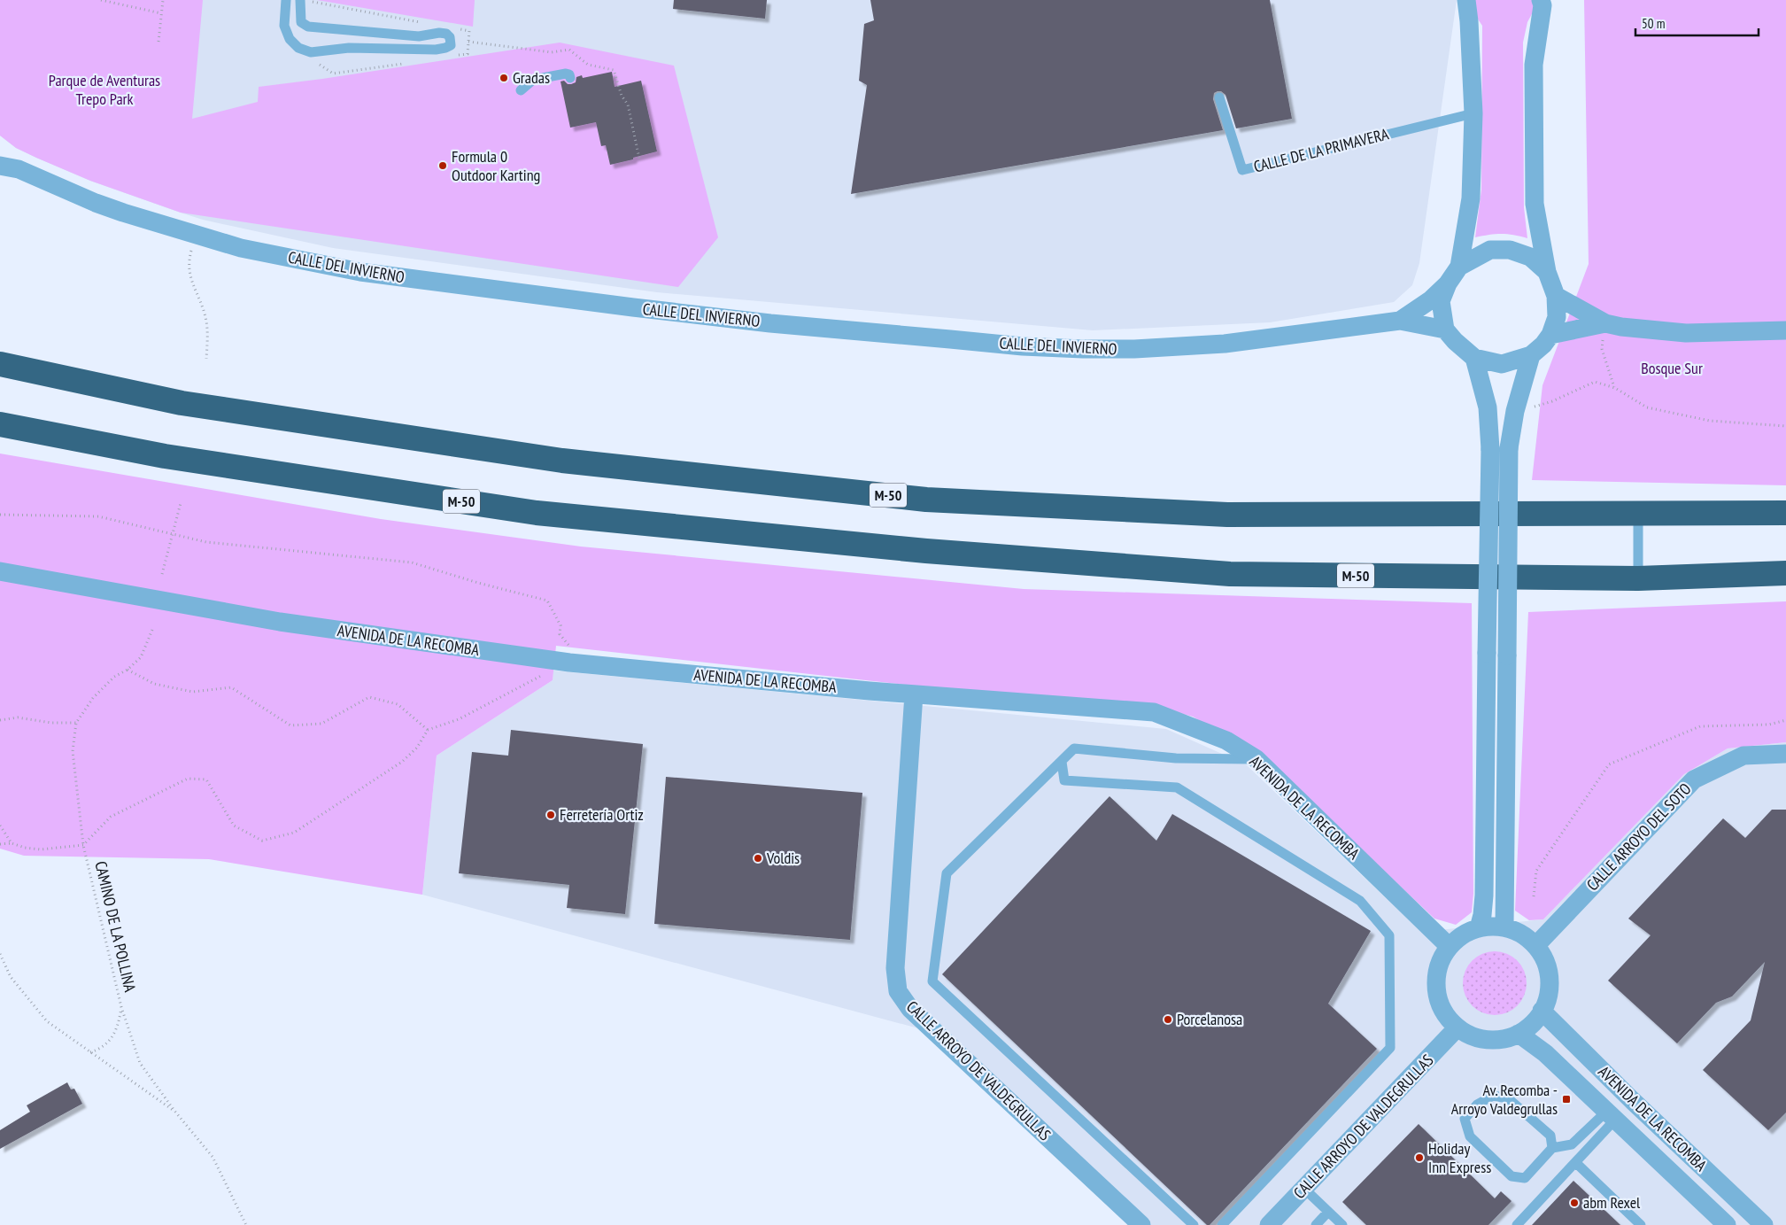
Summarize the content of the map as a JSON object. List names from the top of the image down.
{
  "streets": {
    "highway": ["M-50"],
    "street": [
      "CALLE DEL INVIERNO",
      "AVENIDA DE LA RECOMBA",
      "CALLE ARROYO DEL SOTO",
      "CALLE ARROYO DE VALDEGRULLAS"
    ],
    "lane": ["CALLE DE LA PRIMAVERA"],
    "path": ["CAMINO DE LA POLLINA"]
  },
  "crossings": [
    ["AVENIDA DE LA RECOMBA", "CALLE ARROYO DEL SOTO"],
    ["AVENIDA DE LA RECOMBA", "CALLE ARROYO DE VALDEGRULLAS"],
    ["CALLE ARROYO DEL SOTO", "CALLE ARROYO DE VALDEGRULLAS"]
  ],
  "parks": ["Parque de Aventuras Trepo Park", "Bosque Sur"],
  "places": {
    "other": [
      "Gradas",
      "Formula 0 Outdoor Karting",
      "Ferretería Ortiz",
      "Voldis",
      "Porcelanosa",
      "Holiday Inn Express",
      "abm Rexel"
    ],
    "transit": ["Av. Recomba - Arroyo Valdegrullas"]
  },
  "scale_bar": "50 m"
}
